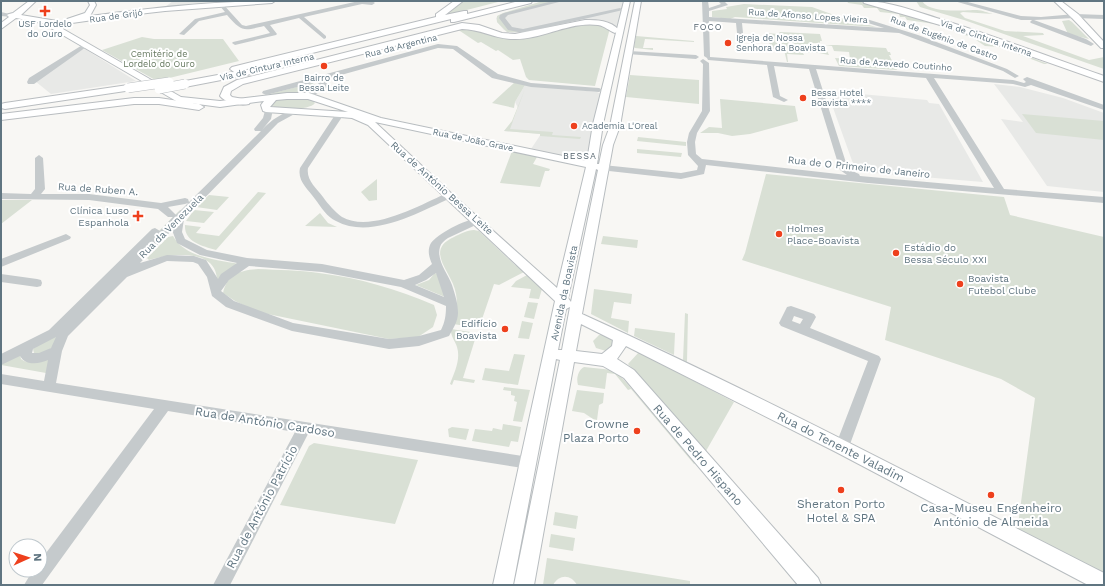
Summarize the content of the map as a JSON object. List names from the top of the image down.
{
  "streets": {
    "highway": ["Via de Cintura Interna"],
    "main road": [
      "Rua de Grijó",
      "Rua de João Grave",
      "Rua de António Bessa Leite",
      "Avenida da Boavista",
      "Rua do Tenente Valadim",
      "Rua de Pedro Hispano"
    ],
    "street": [
      "Rua de Afonso Lopes Vieira",
      "Rua de Eugénio de Castro",
      "Rua da Argentina",
      "Rua de Azevedo Coutinho",
      "Rua de O Primeiro de Janeiro",
      "Rua de Ruben A.",
      "Rua da Venezuela",
      "Rua de António Cardoso",
      "Rua de António Patrício"
    ]
  },
  "crossings": [
    ["Rua de Grijó", "Rua de António Bessa Leite"],
    ["Rua de Afonso Lopes Vieira", "Rua de Eugénio de Castro"],
    ["Rua de Eugénio de Castro", "Rua de Azevedo Coutinho"],
    ["Rua da Argentina", "Rua de António Bessa Leite"],
    ["Rua da Argentina", "Avenida da Boavista"],
    ["Rua de Azevedo Coutinho", "Avenida da Boavista"],
    ["Rua de João Grave", "Rua de António Bessa Leite"],
    ["Rua de João Grave", "Avenida da Boavista"],
    ["Rua de António Bessa Leite", "Rua da Venezuela"],
    ["Rua de António Bessa Leite", "Avenida da Boavista"],
    ["Rua de António Bessa Leite", "Rua do Tenente Valadim"],
    ["Rua de Ruben A.", "Rua da Venezuela"],
    ["Rua da Venezuela", "Rua de António Cardoso"],
    ["Avenida da Boavista", "Rua de António Cardoso"],
    ["Avenida da Boavista", "Rua do Tenente Valadim"],
    ["Rua de António Cardoso", "Rua de António Patrício"]
  ],
  "districts": ["FOCO", "BESSA"],
  "parks": ["Cemitério de Lordelo do Ouro"],
  "places": {
    "health": ["USF Lordelo do Ouro", "Clínica Luso Espanhola"],
    "other": [
      "Igreja de Nossa Senhora da Boavista",
      "Bairro de Bessa Leite",
      "Bessa Hotel Boavista ****",
      "Academia L'Oreal",
      "Holmes Place-Boavista",
      "Estádio do Bessa Século XXI",
      "Boavista Futebol Clube",
      "Edifício Boavista",
      "Crowne Plaza Porto",
      "Sheraton Porto Hotel & SPA",
      "Casa-Museu Engenheiro António de Almeida"
    ]
  },
  "north": "right"
}
